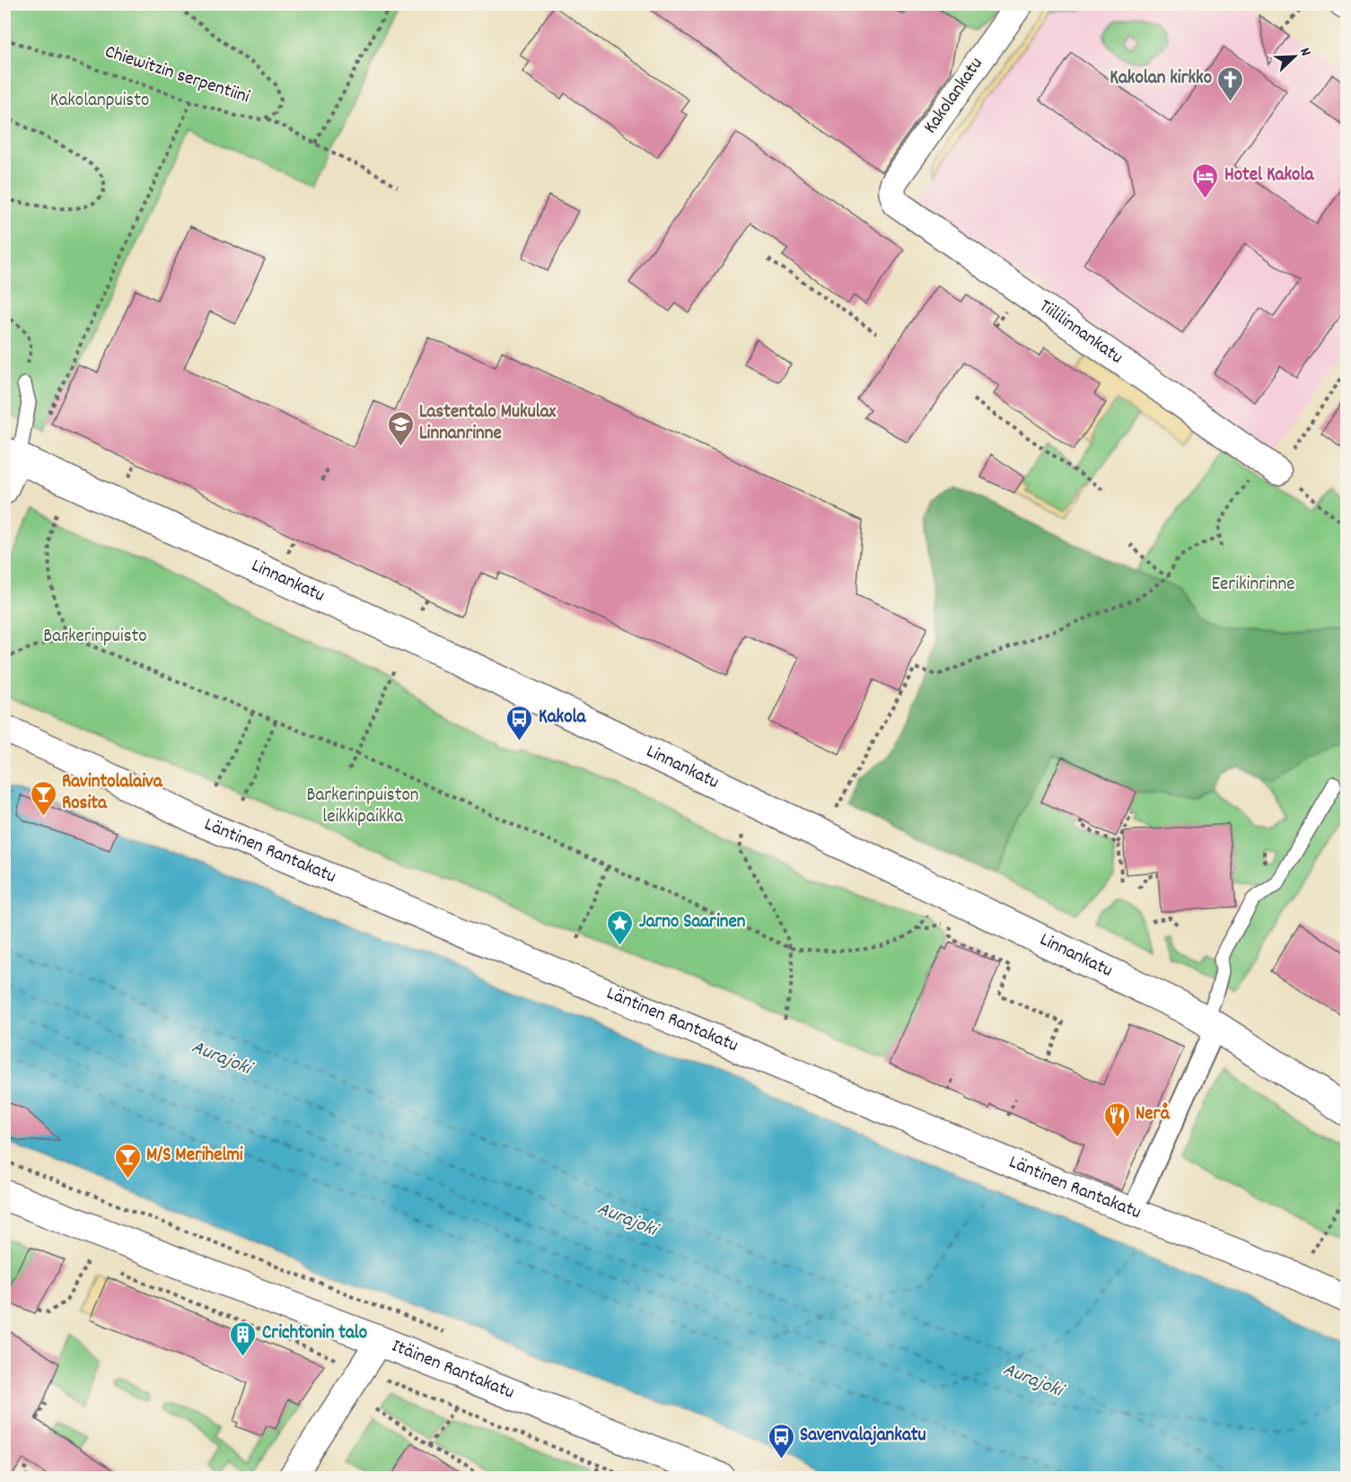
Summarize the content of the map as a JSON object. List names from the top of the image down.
{
  "streets": {
    "street": [
      "Kakolankatu",
      "Tiililinnankatu",
      "Linnankatu",
      "Läntinen Rantakatu",
      "Itäinen Rantakatu"
    ],
    "path": ["Chiewitzin serpentiini"]
  },
  "crossings": [
    ["Kakolankatu", "Tiililinnankatu"]
  ],
  "water": ["Aurajoki"],
  "parks": [
    "Kakolanpuisto",
    "Eerikinrinne",
    "Barkerinpuisto",
    "Barkerinpuiston leikkipaikka"
  ],
  "places": {
    "church": ["Kakolan kirkko"],
    "hotel": ["Hotel Kakola"],
    "school or university": ["Lastentalo Mukulax Linnanrinne"],
    "bus stop": ["Kakola", "Savenvalajankatu"],
    "bar": ["Ravintolalaiva Rosita", "M/S Merihelmi"],
    "place": ["Jarno Saarinen"],
    "restaurant": ["Nerå"],
    "building": ["Crichtonin talo"]
  },
  "north": "top right"
}
